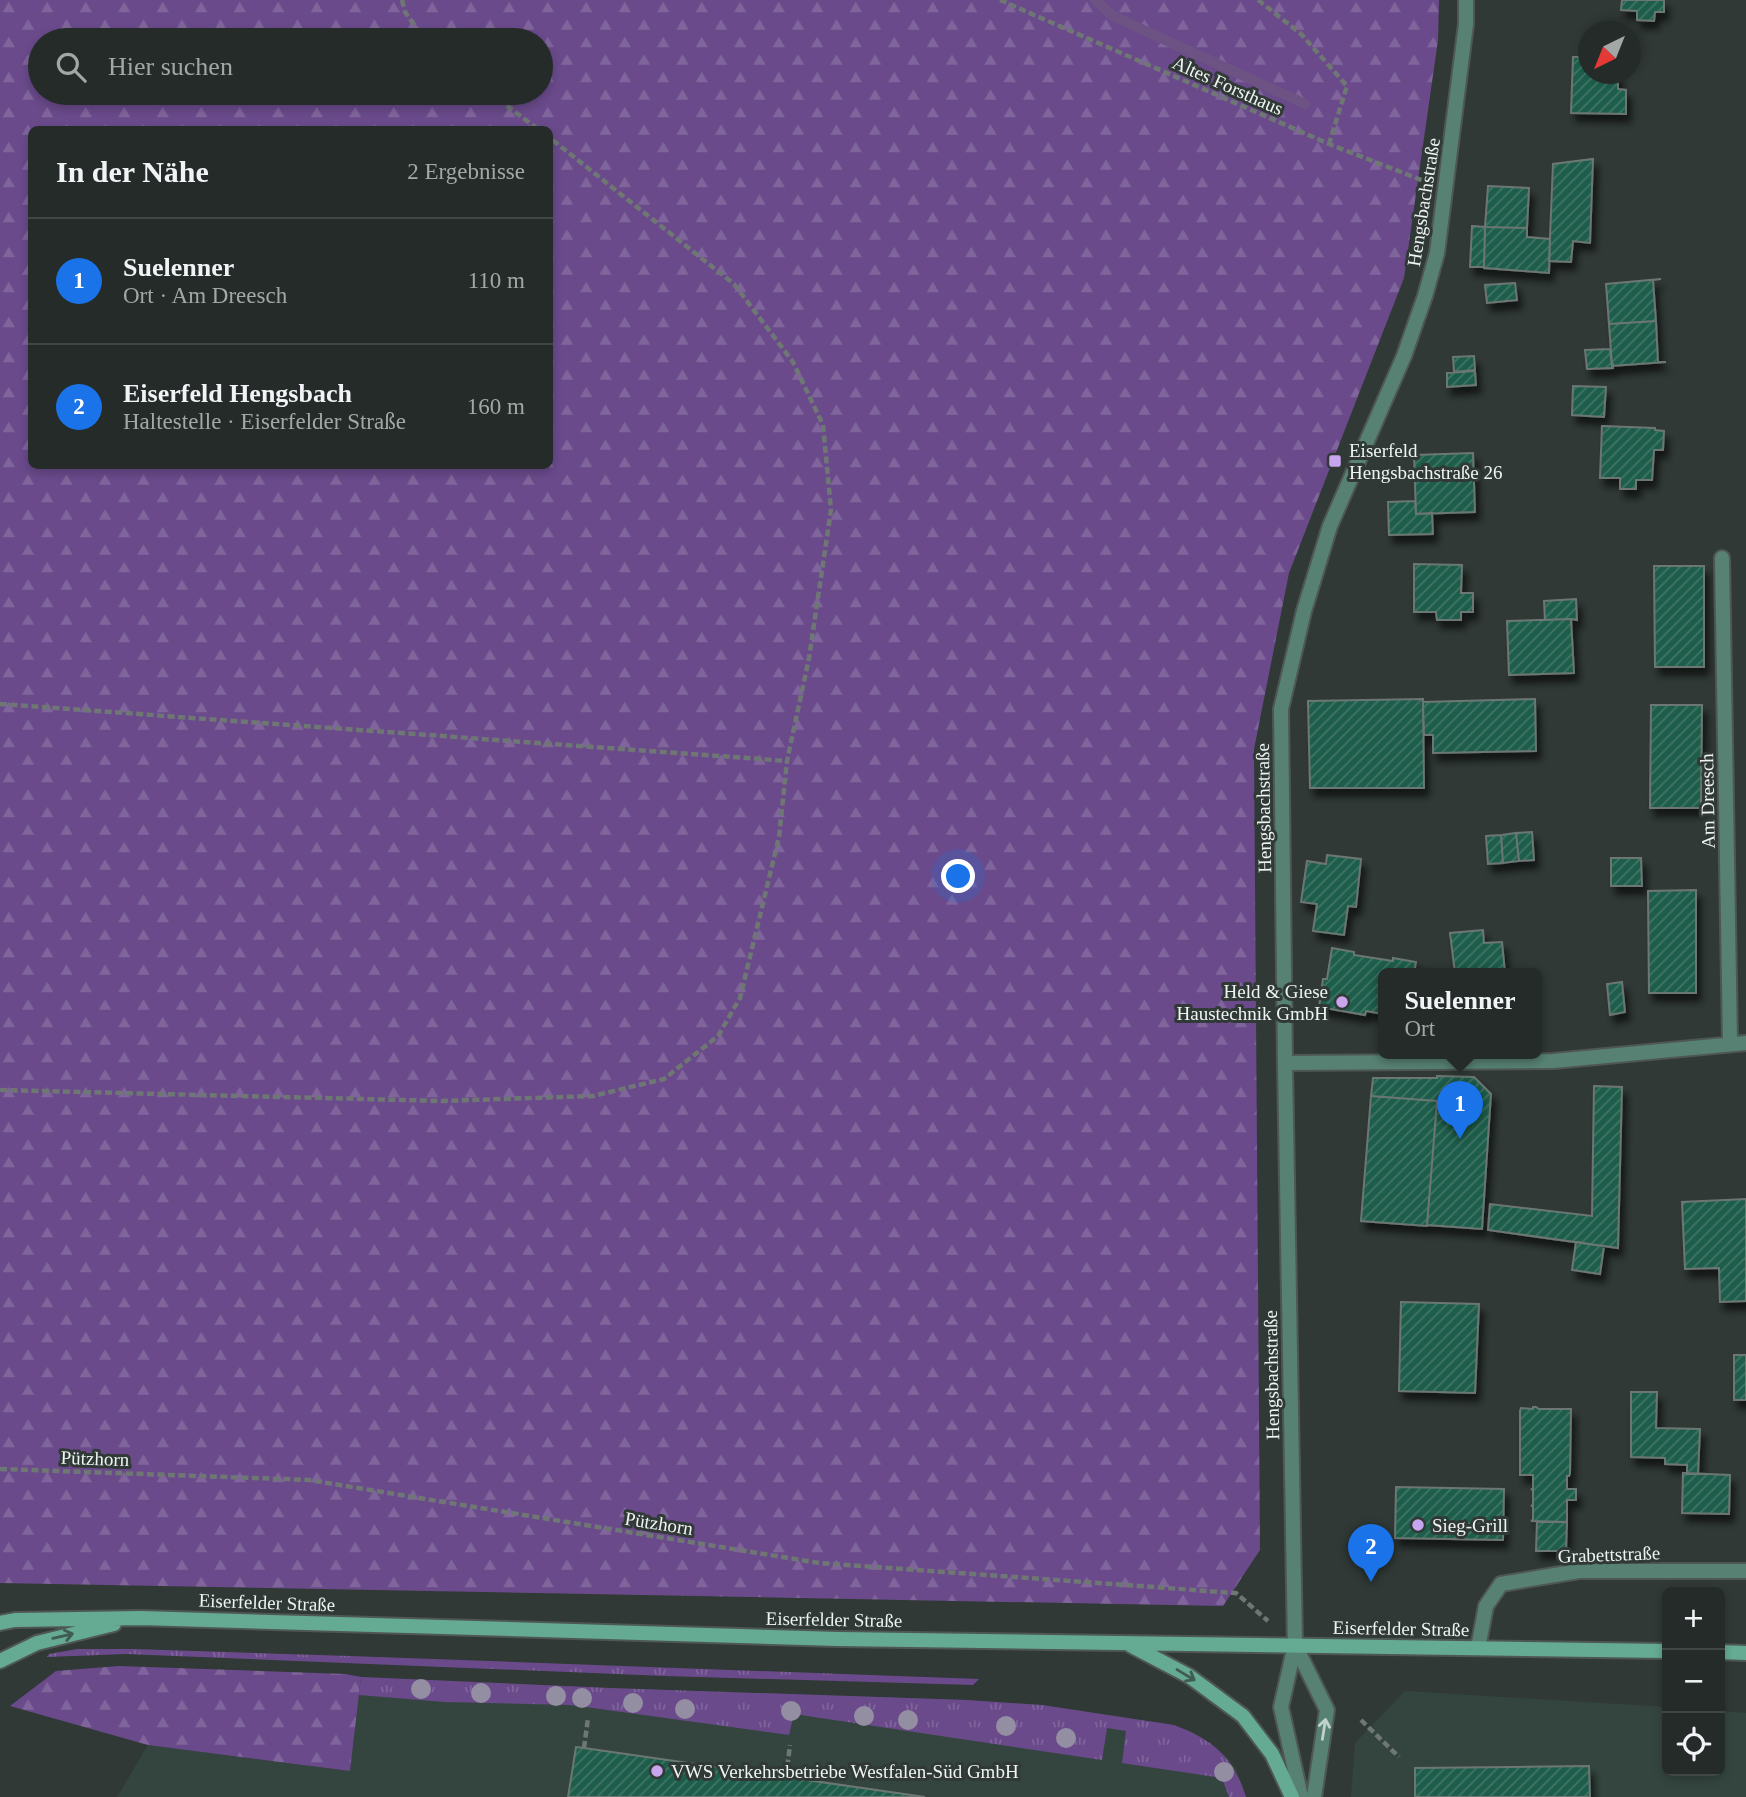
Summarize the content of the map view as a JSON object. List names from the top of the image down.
{
  "streets": {
    "main road": ["Eiserfelder Straße"],
    "street": ["Hengsbachstraße", "Am Dreesch", "Grabettstraße"],
    "path": ["Altes Forsthaus", "Pützhorn"]
  },
  "crossings": [
    ["Altes Forsthaus", "Hengsbachstraße"],
    ["Hengsbachstraße", "Pützhorn"],
    ["Hengsbachstraße", "Eiserfelder Straße"],
    ["Pützhorn", "Eiserfelder Straße"],
    ["Grabettstraße", "Eiserfelder Straße"]
  ],
  "places": {
    "transit": ["Eiserfeld Hengsbachstraße 26"],
    "other": ["Held & Giese Haustechnik GmbH", "Sieg-Grill", "VWS Verkehrsbetriebe Westfalen-Süd GmbH"]
  },
  "north": "bottom left",
  "page": {
    "search": "Hier suchen",
    "heading": ["In der Nähe", "2 Ergebnisse"],
    "list": [
      {
        "mark": "1",
        "name": "Suelenner",
        "note": "Ort · Am Dreesch",
        "value": "110 m"
      },
      {
        "mark": "2",
        "name": "Eiserfeld Hengsbach",
        "note": "Haltestelle · Eiserfelder Straße",
        "value": "160 m"
      }
    ],
    "popup": ["Suelenner", "Ort"],
    "pins": ["1", "2"],
    "map_buttons": ["+", "−"]
  }
}
